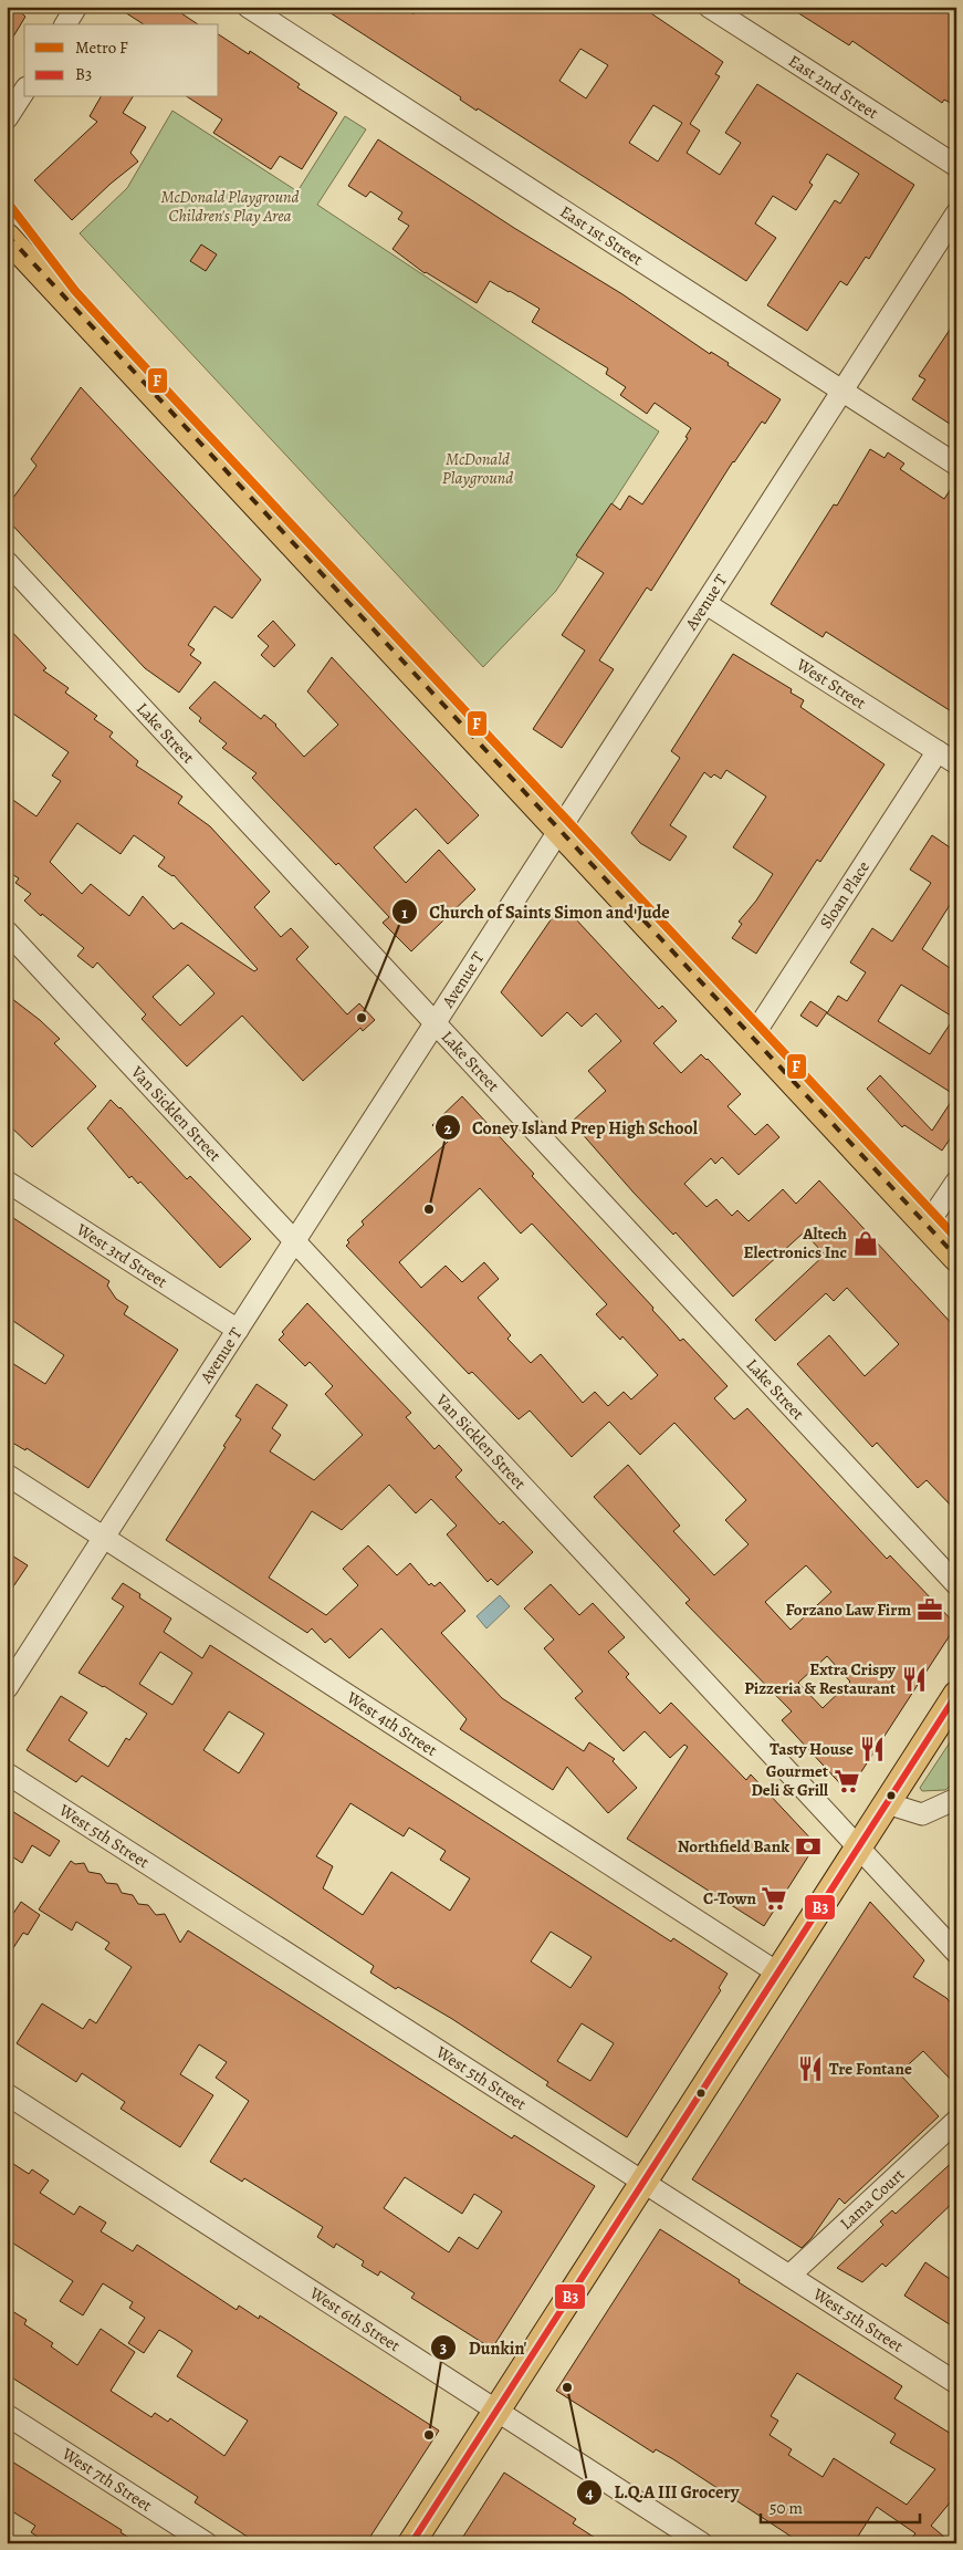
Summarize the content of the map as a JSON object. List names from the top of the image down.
{
  "streets": {
    "street": [
      "East 2nd Street",
      "East 1st Street",
      "Avenue T",
      "West Street",
      "Lake Street",
      "Sloan Place",
      "Van Sicklen Street",
      "West 3rd Street",
      "West 4th Street",
      "West 5th Street",
      "Lama Court",
      "West 6th Street",
      "West 7th Street"
    ]
  },
  "crossings": [
    ["East 1st Street", "Avenue T"],
    ["Avenue T", "West Street"],
    ["Avenue T", "Lake Street"],
    ["Avenue T", "Van Sicklen Street"],
    ["Avenue T", "West 3rd Street"],
    ["Avenue T", "West 4th Street"],
    ["West Street", "Sloan Place"],
    ["West 5th Street", "Lama Court"]
  ],
  "parks": ["McDonald Playground Children's Play Area", "McDonald Playground"],
  "places": {
    "other": [
      "Church of Saints Simon and Jude",
      "Coney Island Prep High School",
      "L.Q.A III Grocery",
      "Dunkin'"
    ],
    "shop": ["Altech Electronics Inc"],
    "office": ["Forzano Law Firm"],
    "restaurant": ["Extra Crispy Pizzeria & Restaurant", "Tasty House", "Tre Fontane"],
    "supermarket": ["Gourmet Deli & Grill", "C-Town"],
    "bank": ["Northfield Bank"]
  },
  "lines": ["metro line F", "transit line B3"],
  "legend": ["Metro F", "B3"],
  "scale_bar": "50 m"
}
